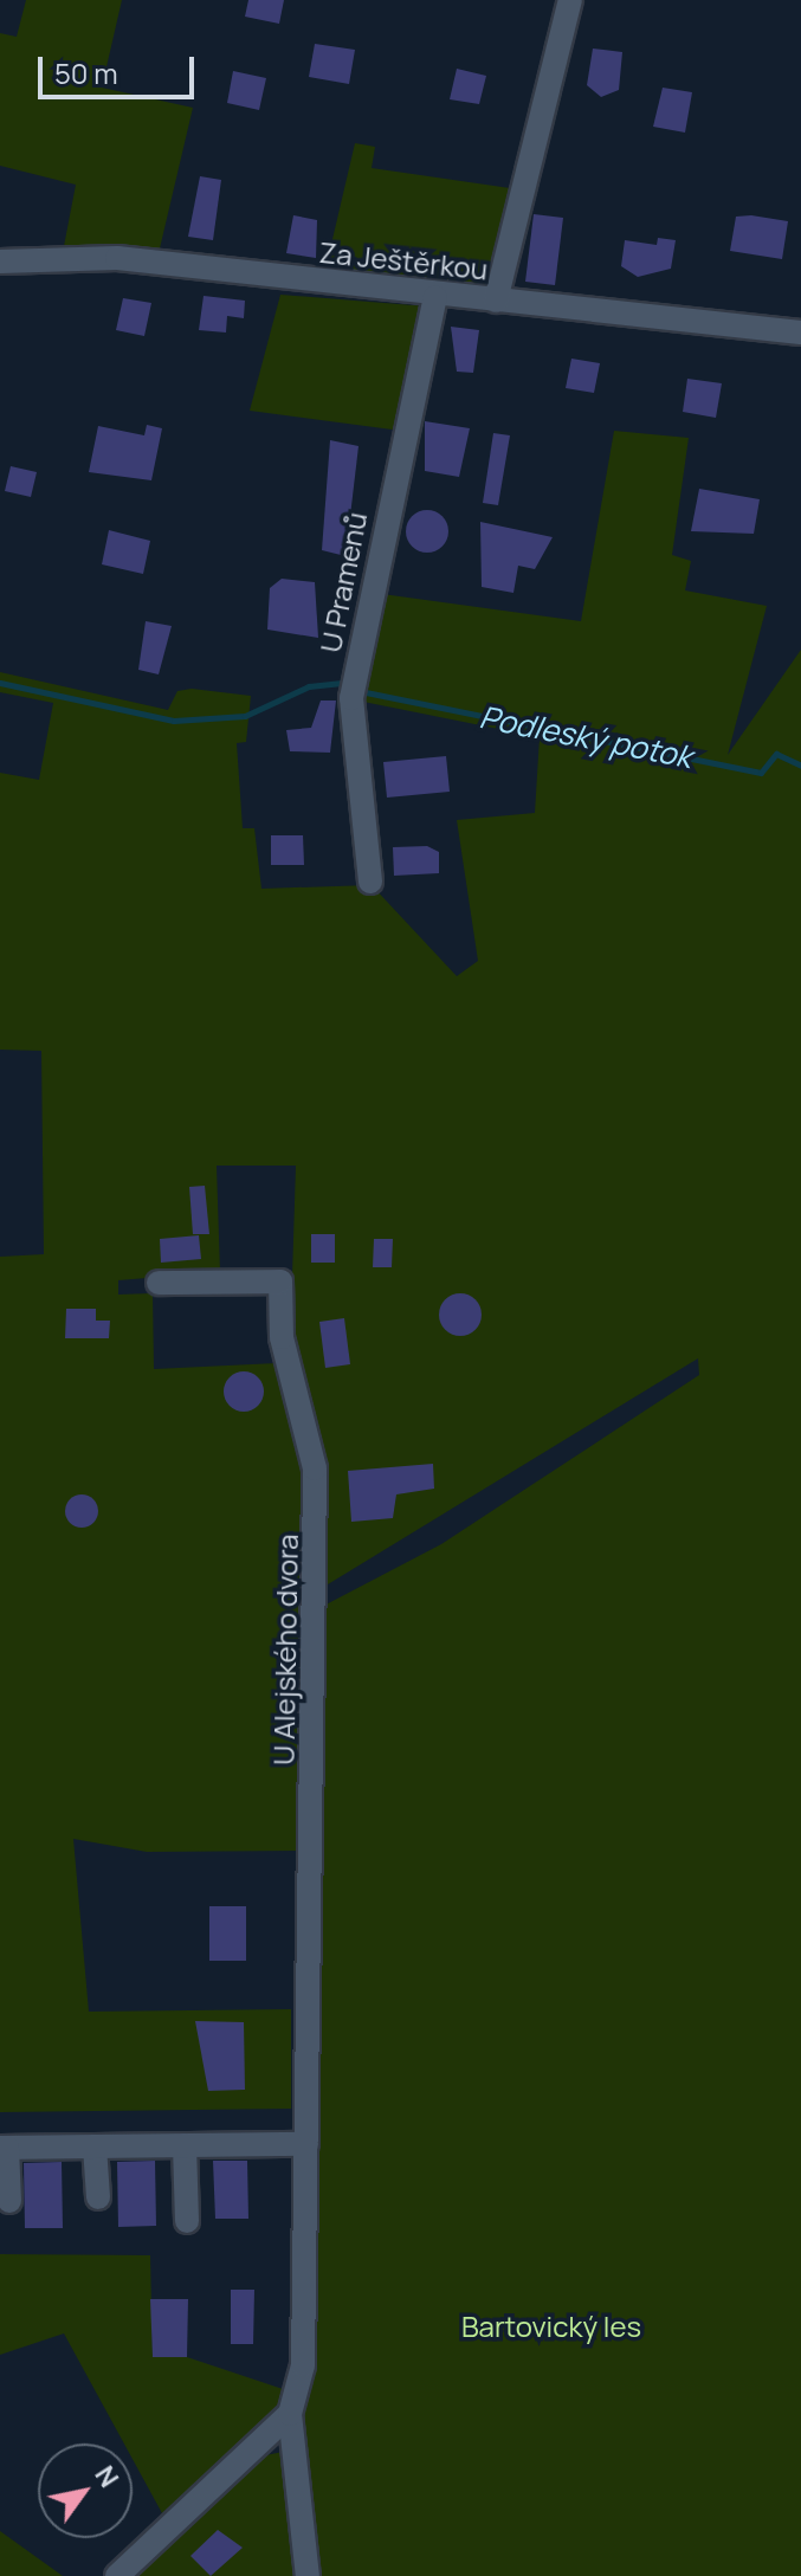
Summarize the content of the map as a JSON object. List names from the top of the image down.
{
  "streets": {
    "street": ["Za Ještěrkou", "U Pramenů", "U Alejského dvora"]
  },
  "crossings": [
    ["Za Ještěrkou", "U Pramenů"]
  ],
  "water": ["Podleský potok"],
  "parks": ["Bartovický les"],
  "scale_bar": "50 m",
  "north": "top right"
}
